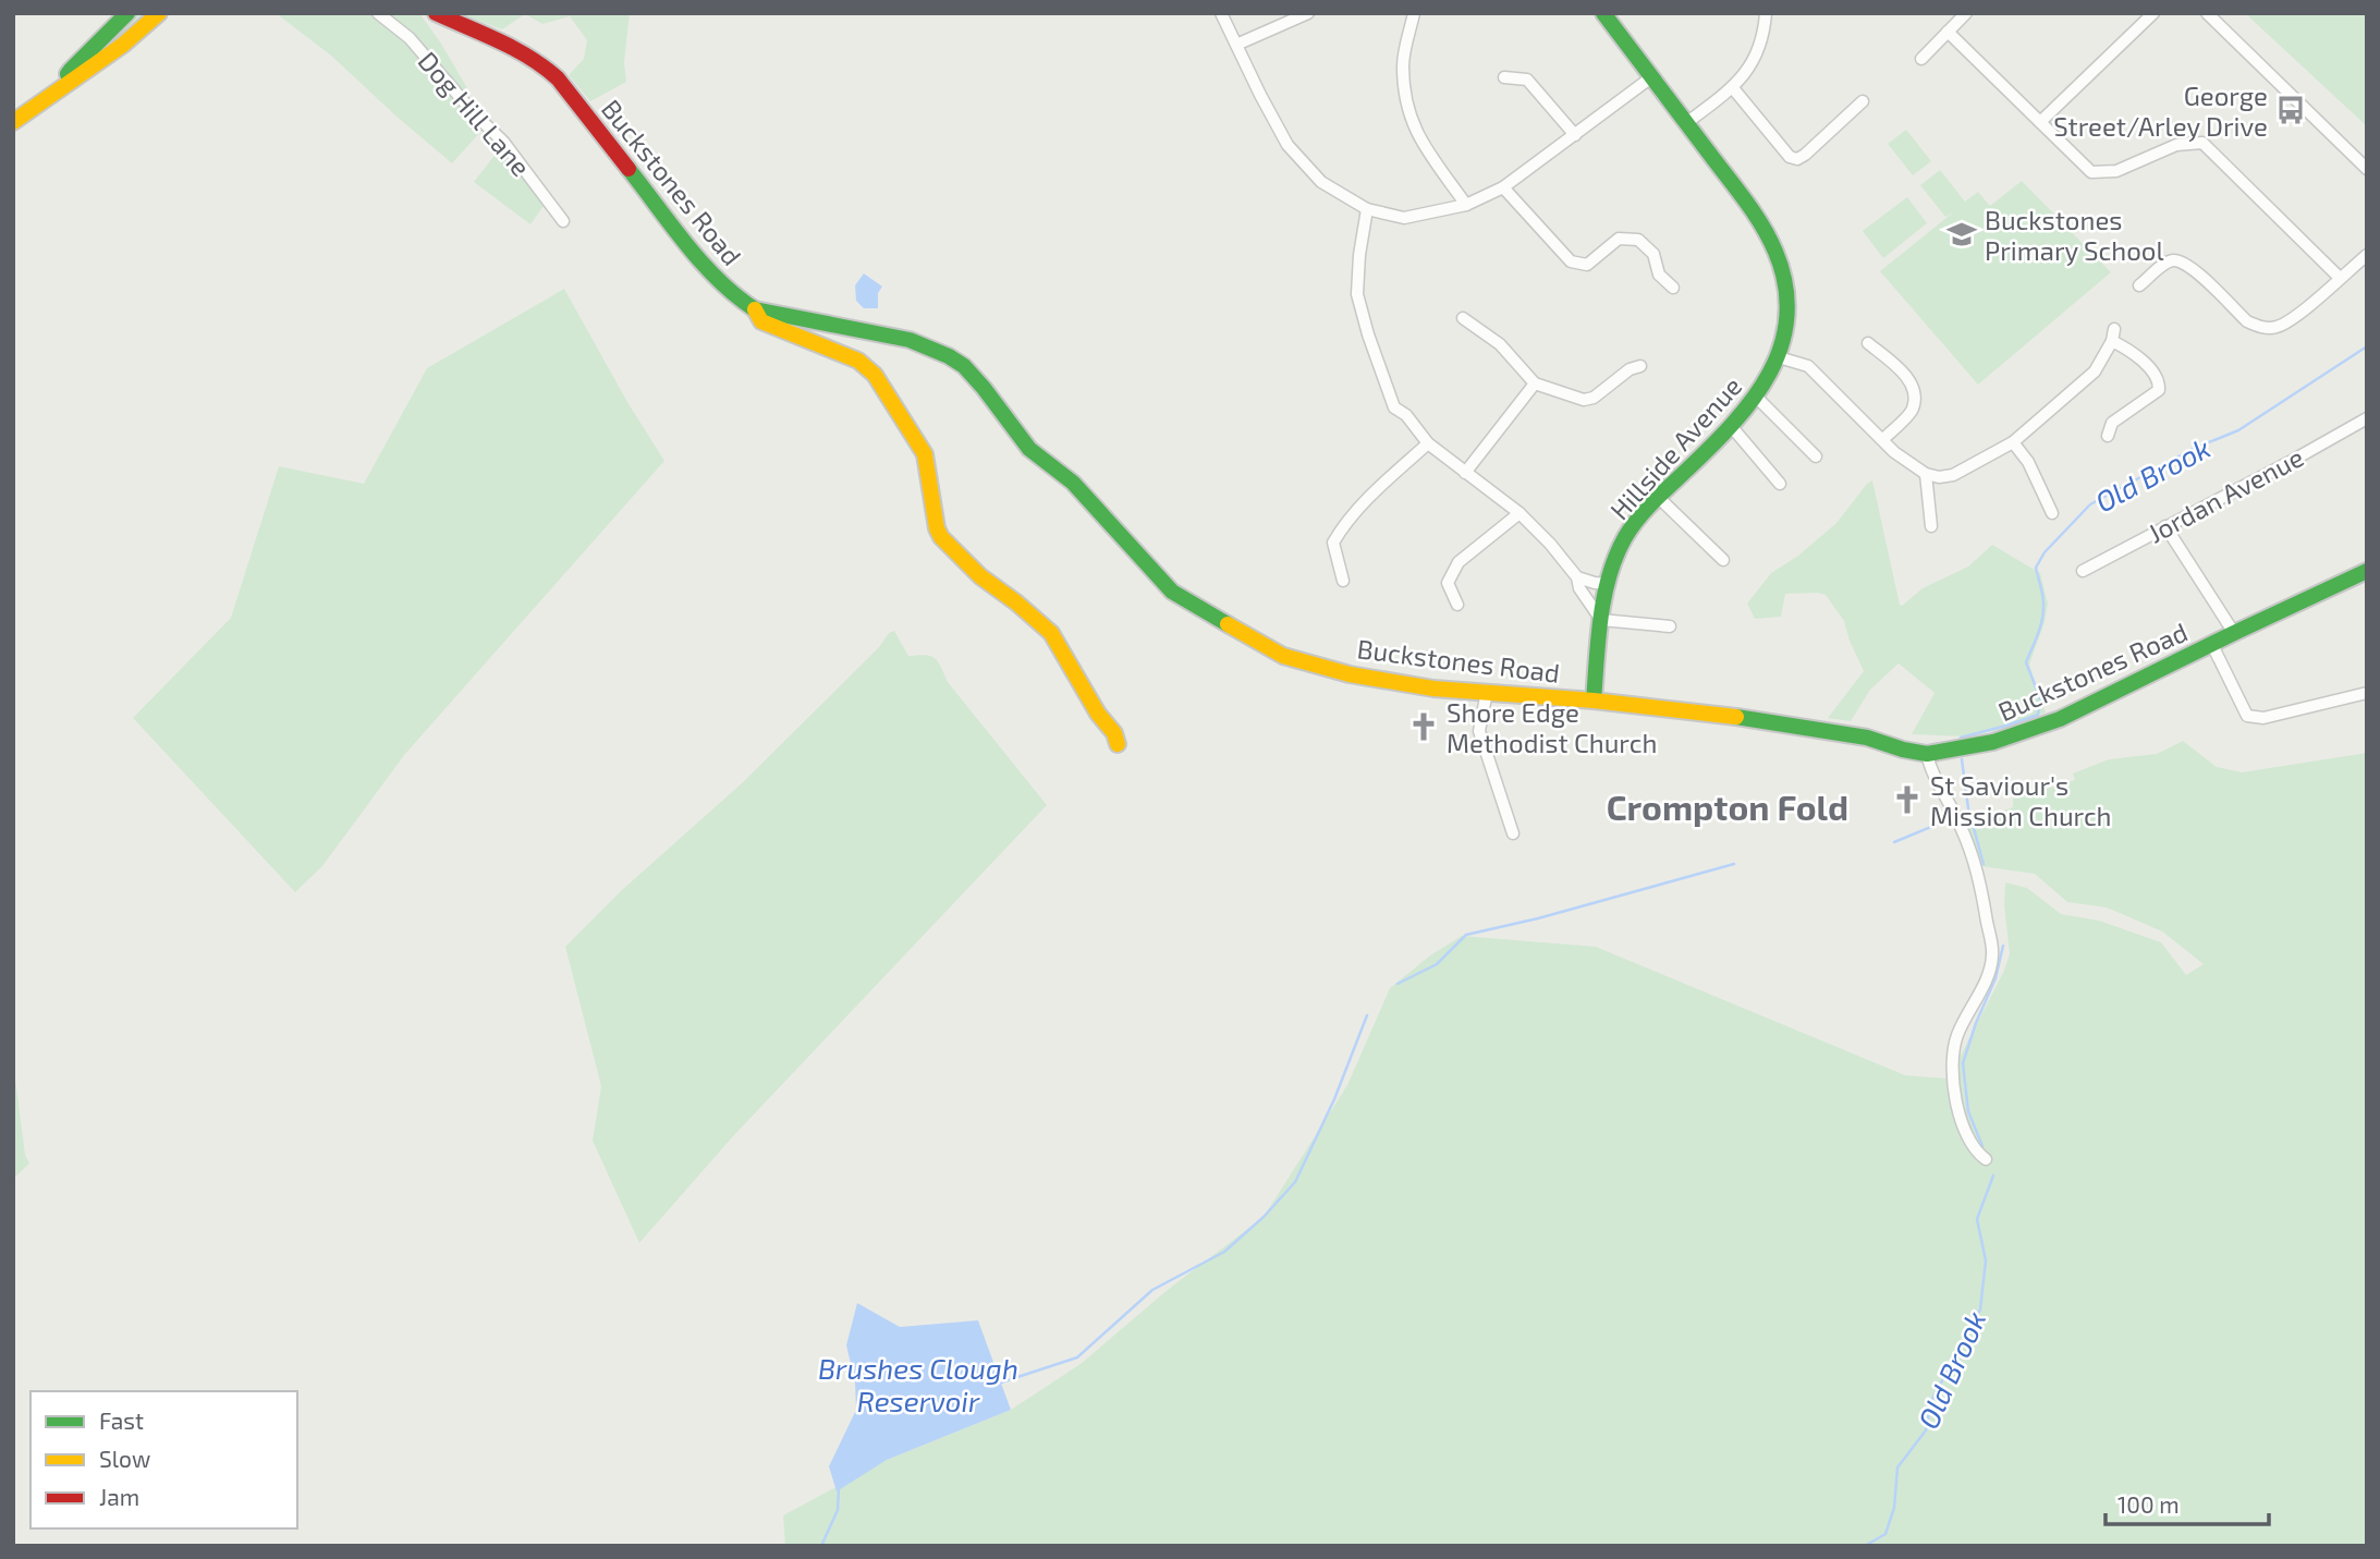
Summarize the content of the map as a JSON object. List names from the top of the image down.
{
  "streets": {
    "main road": ["Buckstones Road", "Hillside Avenue"],
    "street": ["Dog Hill Lane", "Jordan Avenue"]
  },
  "crossings": [
    ["Buckstones Road", "Hillside Avenue"]
  ],
  "districts": ["Crompton Fold"],
  "water": ["Old Brook", "Brushes Clough Reservoir"],
  "places": {
    "bus stop": ["George Street/Arley Drive"],
    "school or university": ["Buckstones Primary School"],
    "church": ["Shore Edge Methodist Church", "St Saviour's Mission Church"]
  },
  "legend": ["Fast", "Slow", "Jam"],
  "scale_bar": "100 m"
}
